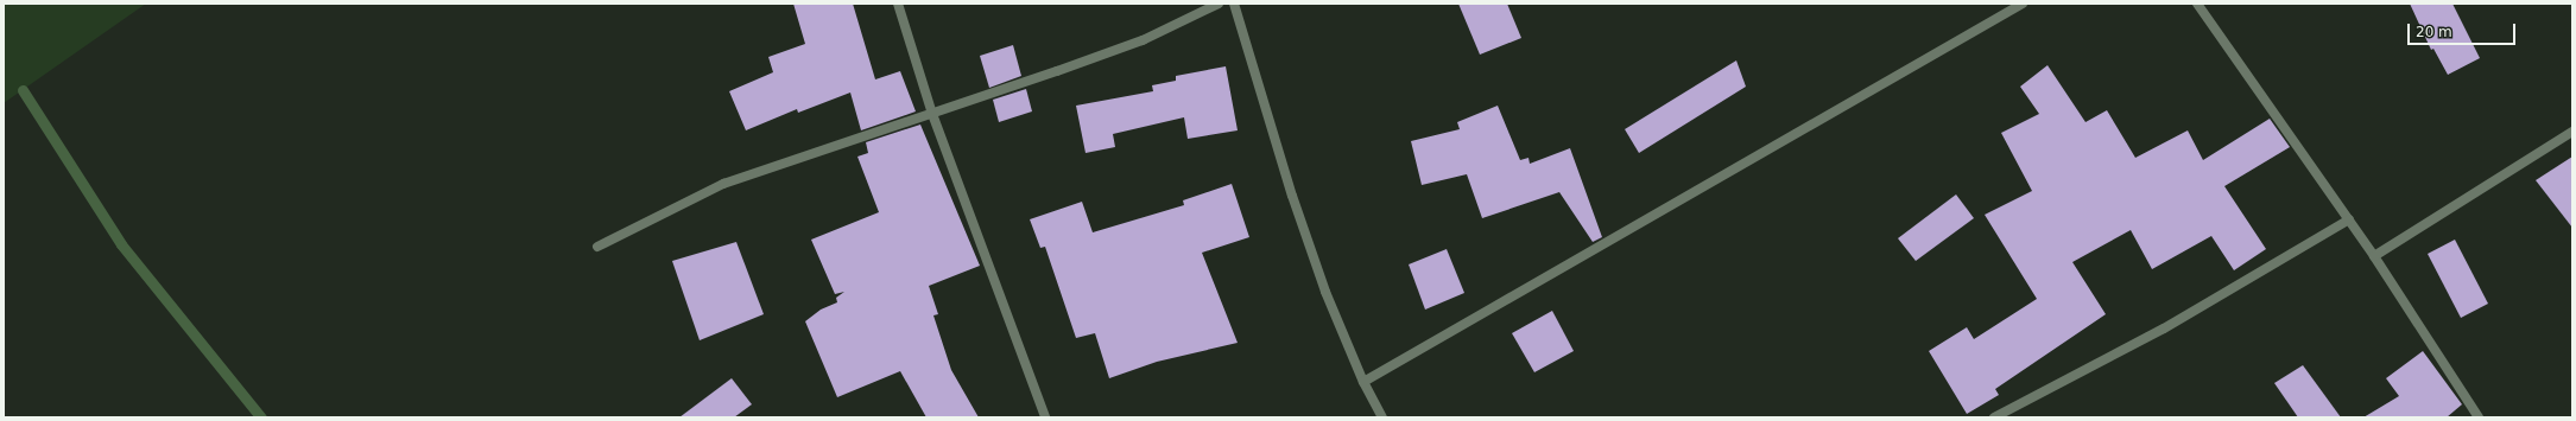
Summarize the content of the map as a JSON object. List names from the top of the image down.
{
  "scale_bar": "20 m"
}
